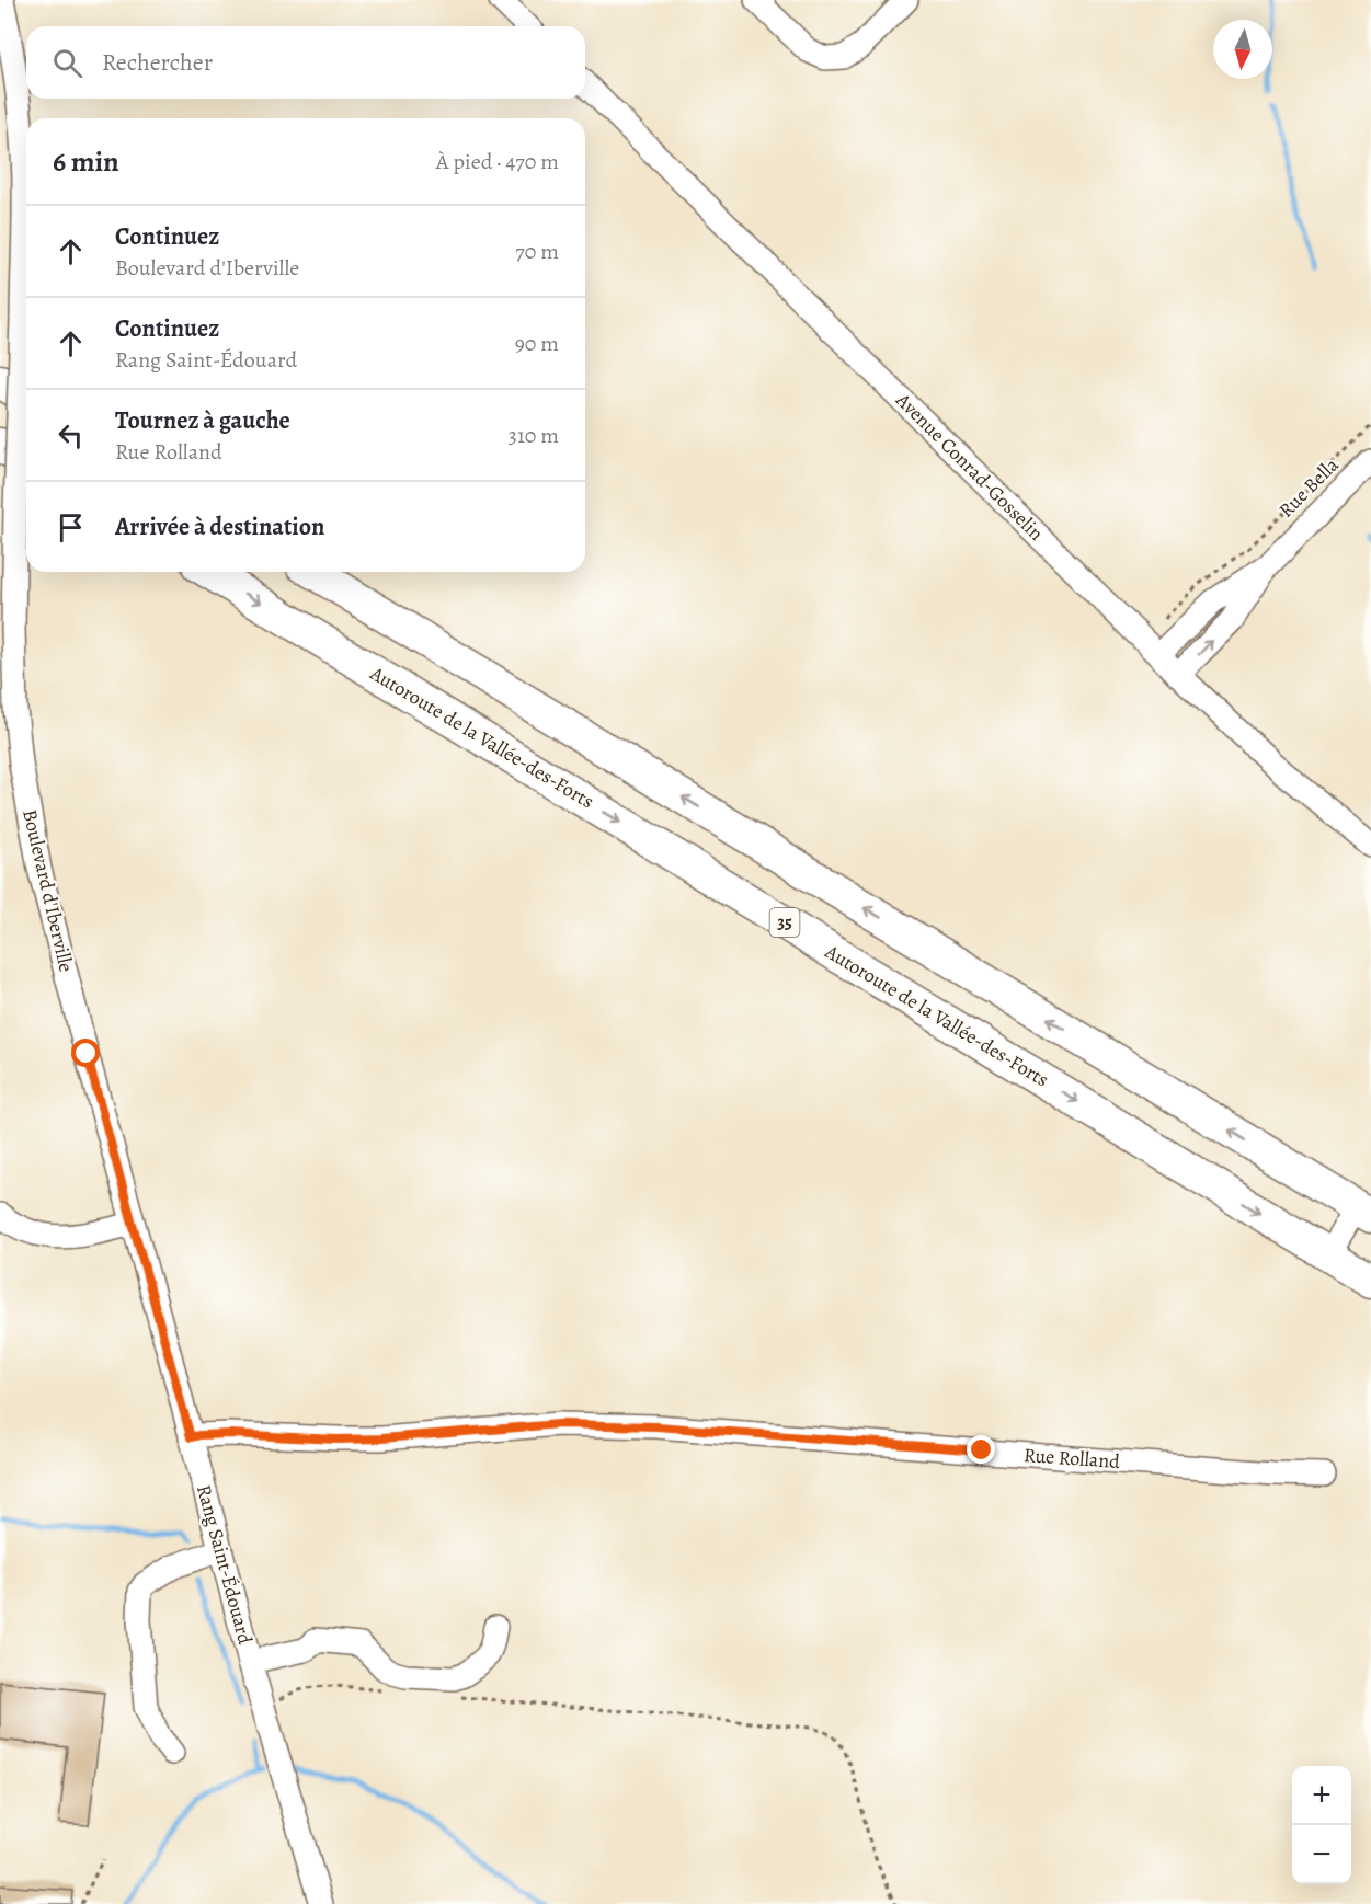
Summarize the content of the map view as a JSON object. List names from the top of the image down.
{
  "streets": {
    "highway": ["Autoroute de la Vallée-des-Forts", "35"],
    "street": [
      "Avenue Conrad-Gosselin",
      "Rue Bella",
      "Boulevard d'Iberville",
      "Rue Rolland",
      "Rang Saint-Édouard"
    ]
  },
  "crossings": [
    ["Avenue Conrad-Gosselin", "Rue Bella"],
    ["Boulevard d'Iberville", "Rang Saint-Édouard"],
    ["Rue Rolland", "Rang Saint-Édouard"]
  ],
  "north": "bottom",
  "page": {
    "search": "Rechercher",
    "heading": ["6 min", "À pied · 470 m"],
    "list": [
      ["Continuez", "Boulevard d'Iberville", "70 m"],
      ["Continuez", "Rang Saint-Édouard", "90 m"],
      ["Tournez à gauche", "Rue Rolland", "310 m"],
      "Arrivée à destination"
    ],
    "map_buttons": ["+", "−"]
  }
}
